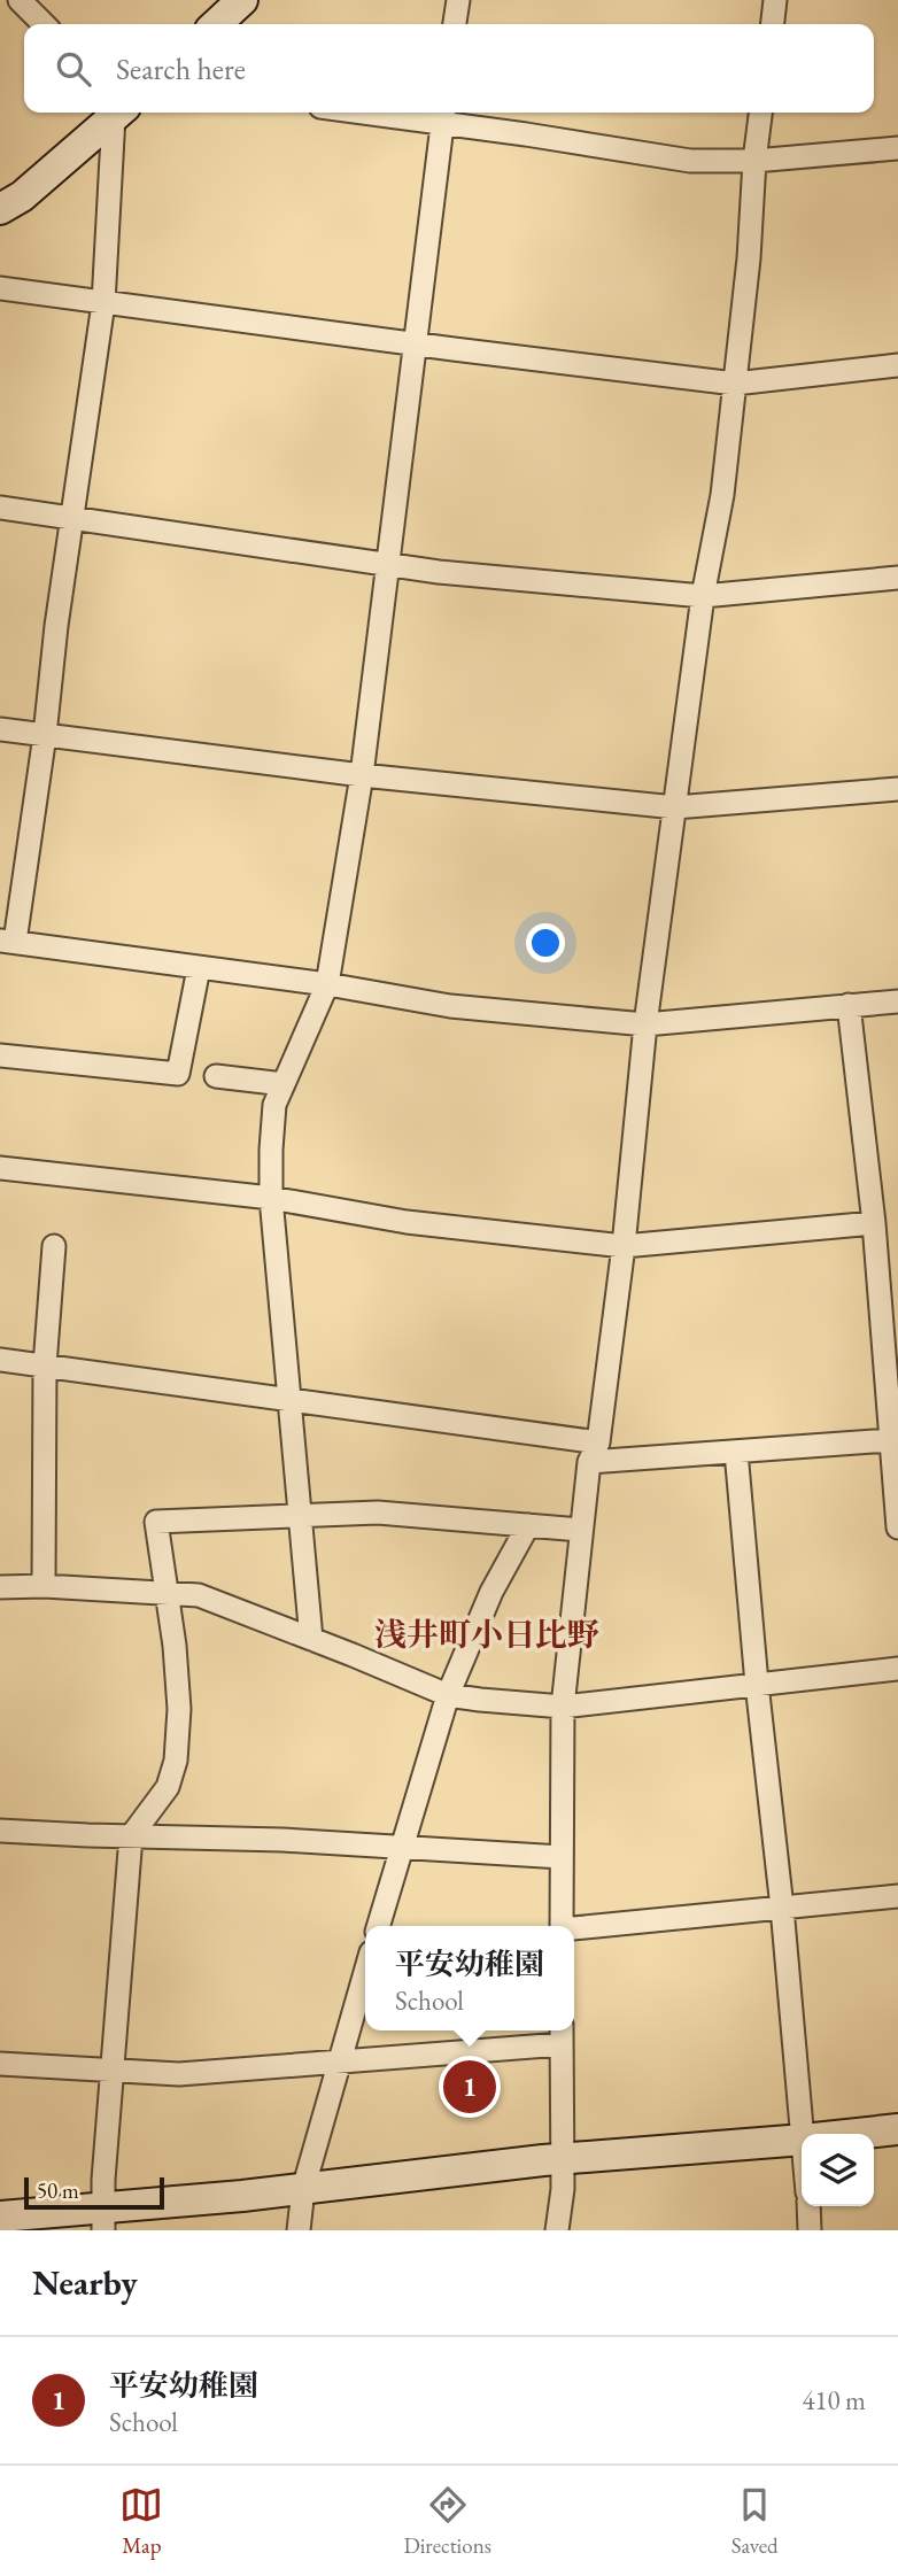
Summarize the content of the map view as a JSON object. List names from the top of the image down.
{
  "districts": ["浅井町小日比野"],
  "scale_bar": "50 m",
  "page": {
    "search": "Search here",
    "popup": ["平安幼稚園", "School"],
    "pins": "1",
    "scale": "50 m",
    "heading": "Nearby",
    "list": [
      {
        "mark": "1",
        "name": "平安幼稚園",
        "note": "School",
        "value": "410 m"
      }
    ],
    "nav": ["Map", "Directions", "Saved"]
  }
}
